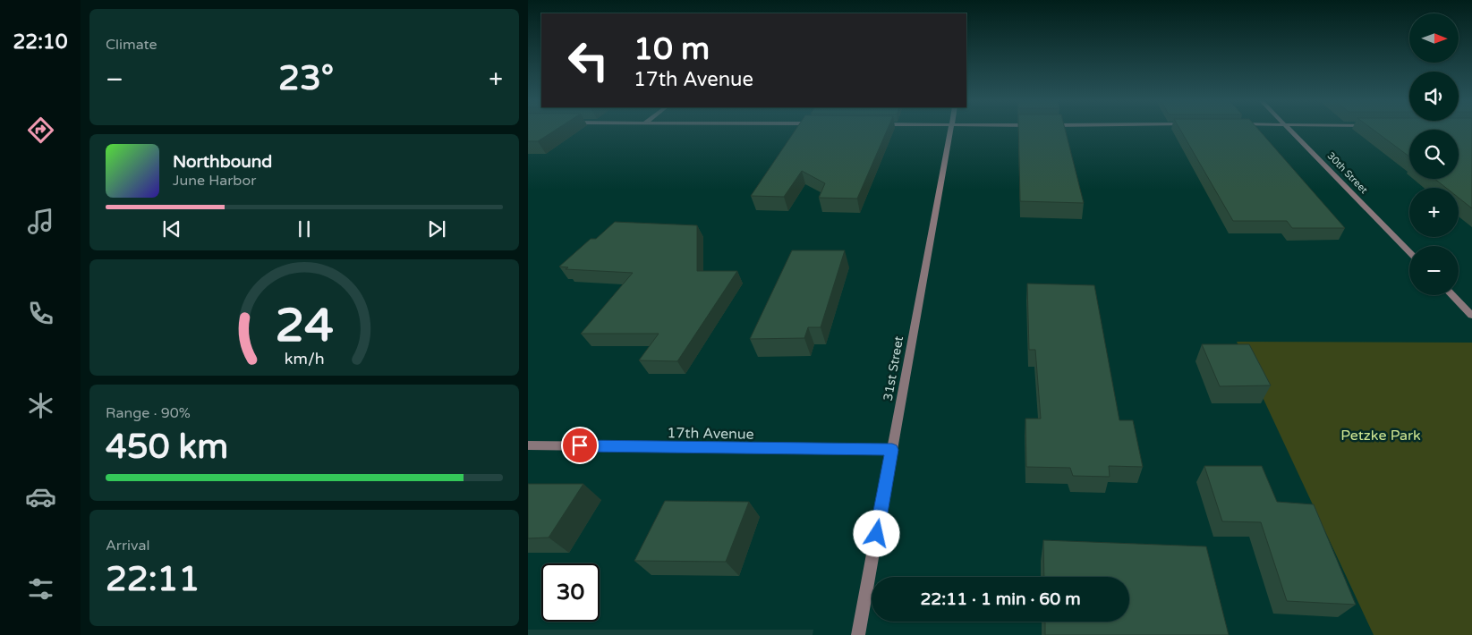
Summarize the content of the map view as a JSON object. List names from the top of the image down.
{
  "streets": {
    "street": ["30th Street", "31st Street", "17th Avenue"]
  },
  "crossings": [
    ["31st Street", "17th Avenue"]
  ],
  "parks": ["Petzke Park"],
  "north": "right",
  "page": {
    "tabs": "22:10",
    "tile": [
      "Climate",
      ["Range · 90%", "450 km"],
      ["Arrival", "22:11"]
    ],
    "map_buttons": ["+", "−"],
    "turn": ["10 m", "17th Avenue"],
    "heat": ["−", "23°", "+"],
    "song": ["Northbound", "June Harbor"],
    "limit": "30",
    "trip": "22:11 · 1 min · 60 m",
    "gauge": ["24", "km/h"]
  }
}
